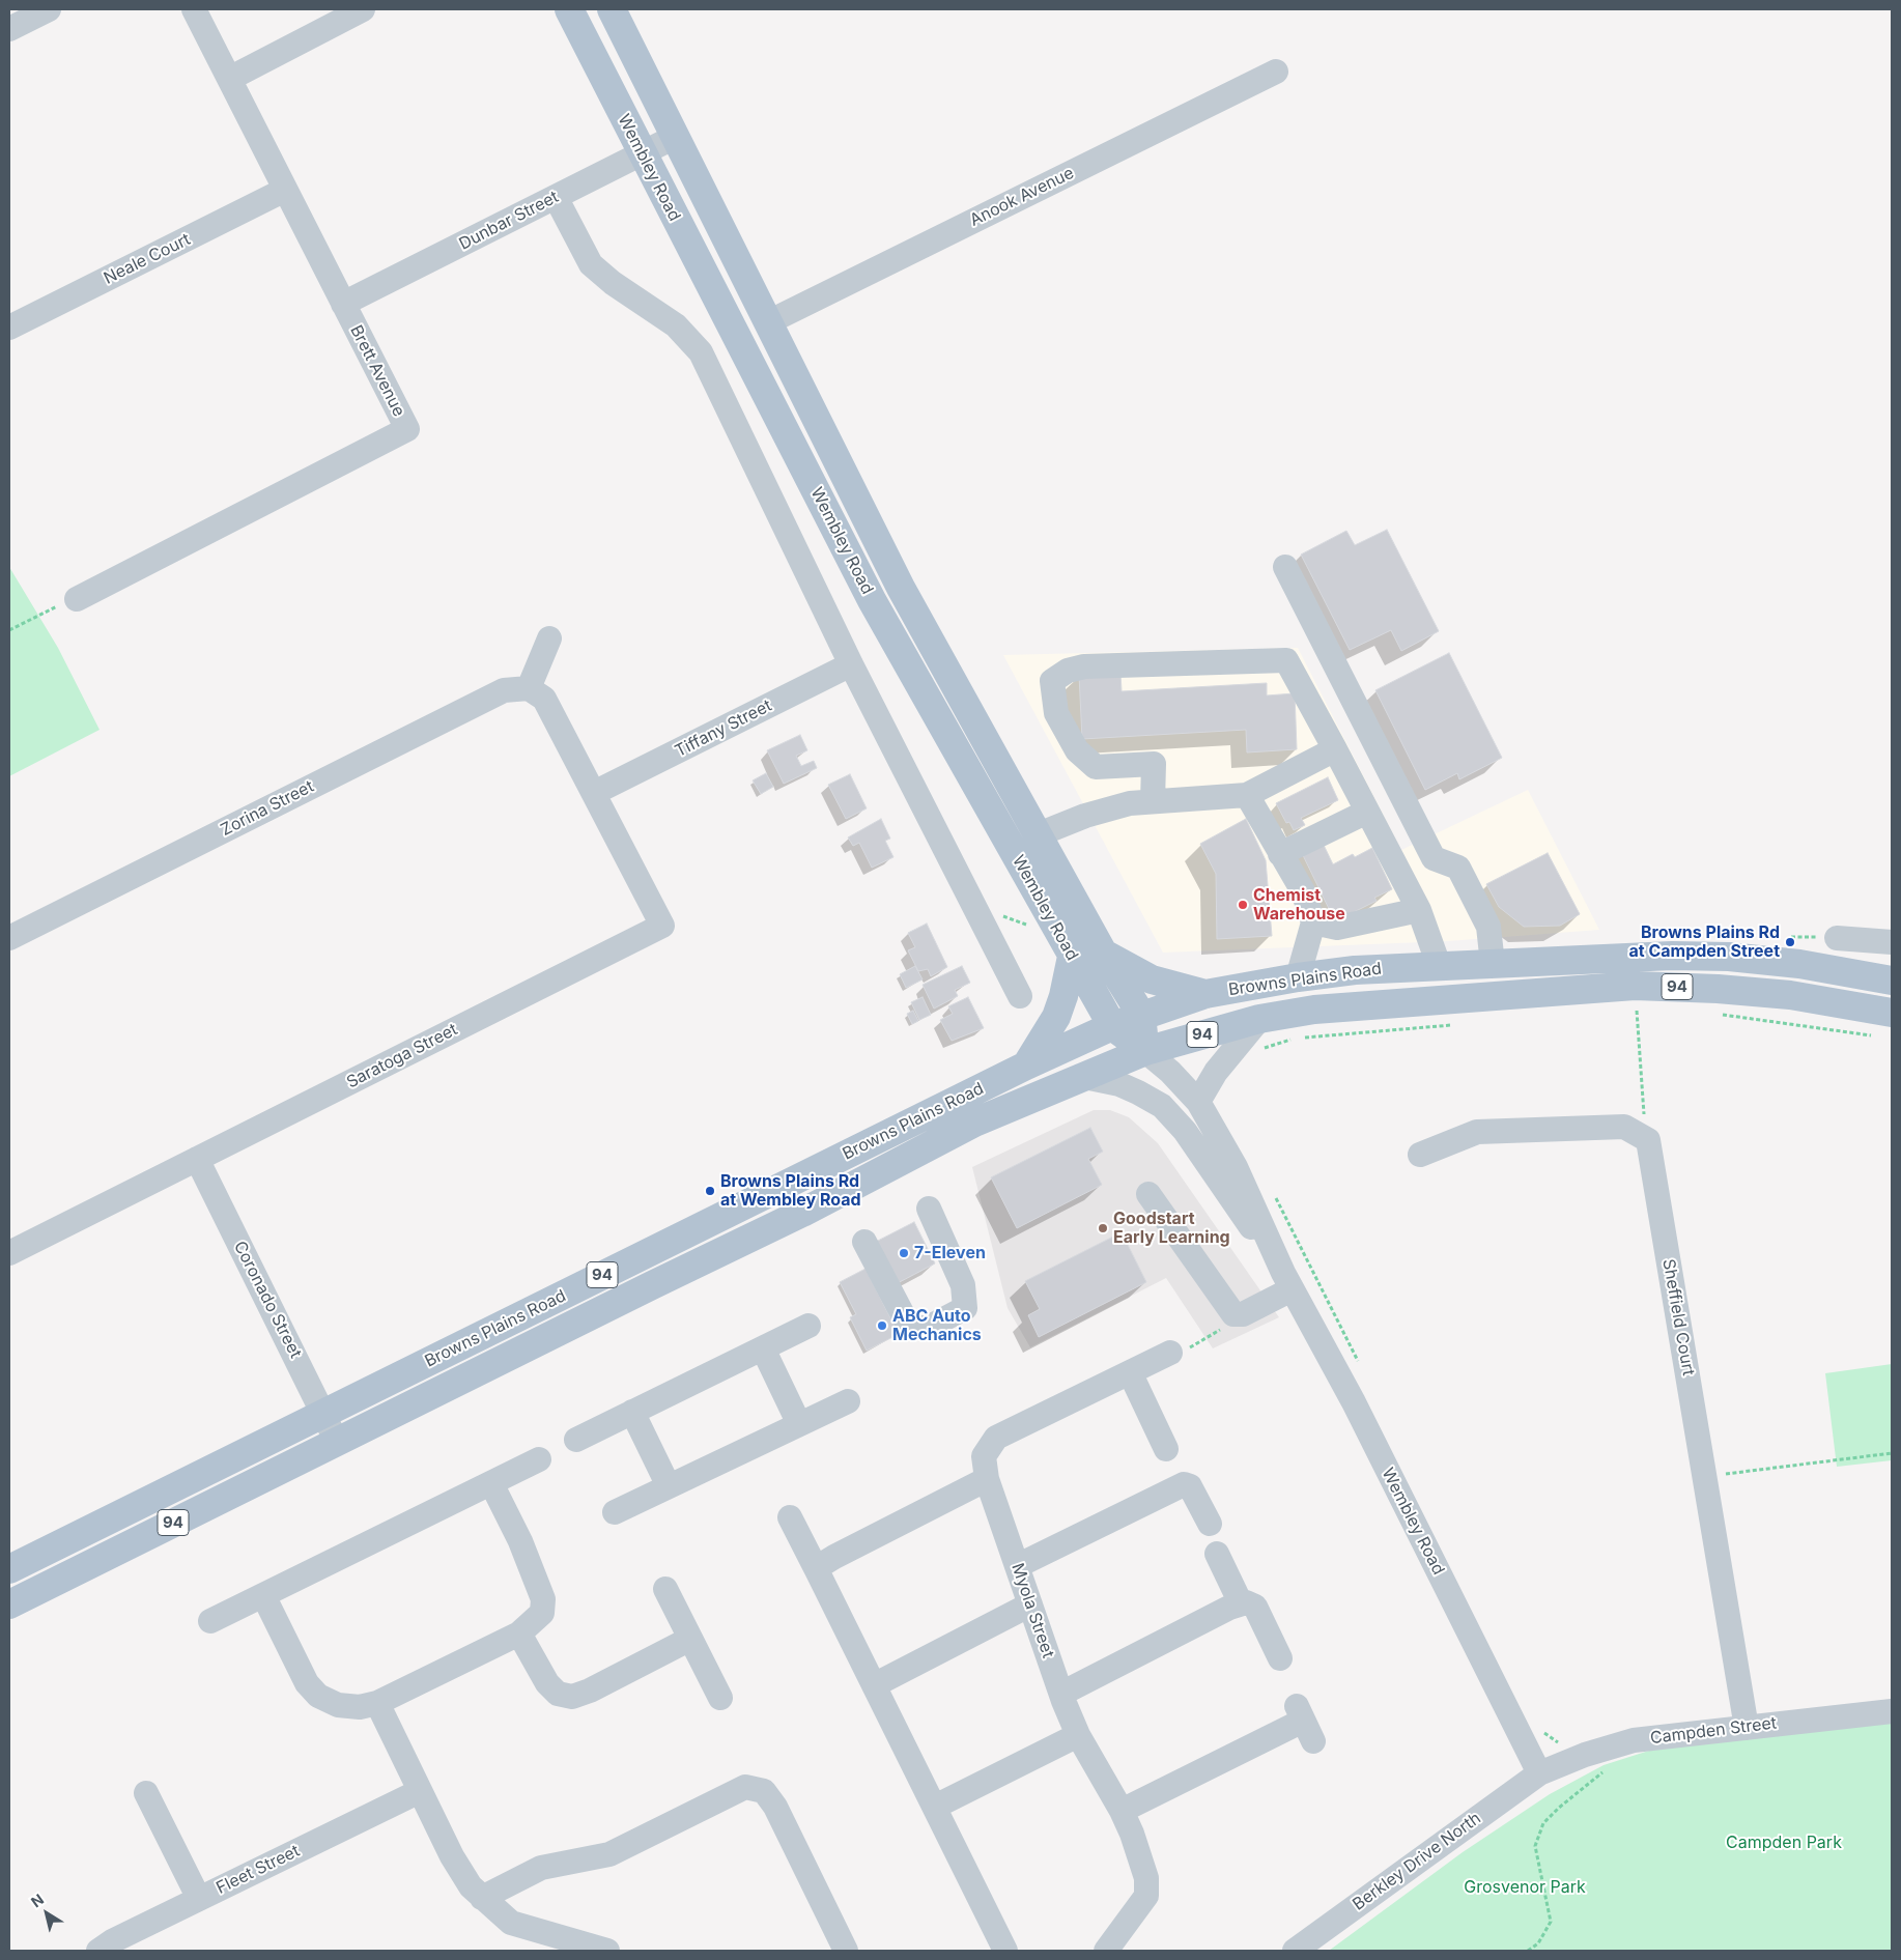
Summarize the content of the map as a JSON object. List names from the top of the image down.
{
  "streets": {
    "main road": ["Wembley Road", "Browns Plains Road", "94"],
    "street": [
      "Anook Avenue",
      "Dunbar Street",
      "Neale Court",
      "Brett Avenue",
      "Tiffany Street",
      "Zorina Street",
      "Saratoga Street",
      "Coronado Street",
      "Sheffield Court",
      "Myola Street",
      "Campden Street",
      "Berkley Drive North",
      "Fleet Street"
    ]
  },
  "crossings": [
    ["Wembley Road", "Anook Avenue"],
    ["Wembley Road", "Dunbar Street"],
    ["Wembley Road", "Browns Plains Road"],
    ["Wembley Road", "Campden Street"],
    ["Wembley Road", "Berkley Drive North"],
    ["Dunbar Street", "Brett Avenue"],
    ["Neale Court", "Brett Avenue"],
    ["Tiffany Street", "Saratoga Street"],
    ["Browns Plains Road", "Coronado Street"],
    ["Saratoga Street", "Coronado Street"],
    ["Sheffield Court", "Campden Street"],
    ["Campden Street", "Berkley Drive North"]
  ],
  "parks": ["Campden Park", "Grosvenor Park"],
  "places": [
    "Chemist Warehouse",
    "Browns Plains Rd at Campden Street",
    "Browns Plains Rd at Wembley Road",
    "Goodstart Early Learning",
    "7-Eleven",
    "ABC Auto Mechanics"
  ],
  "north": "top left"
}
